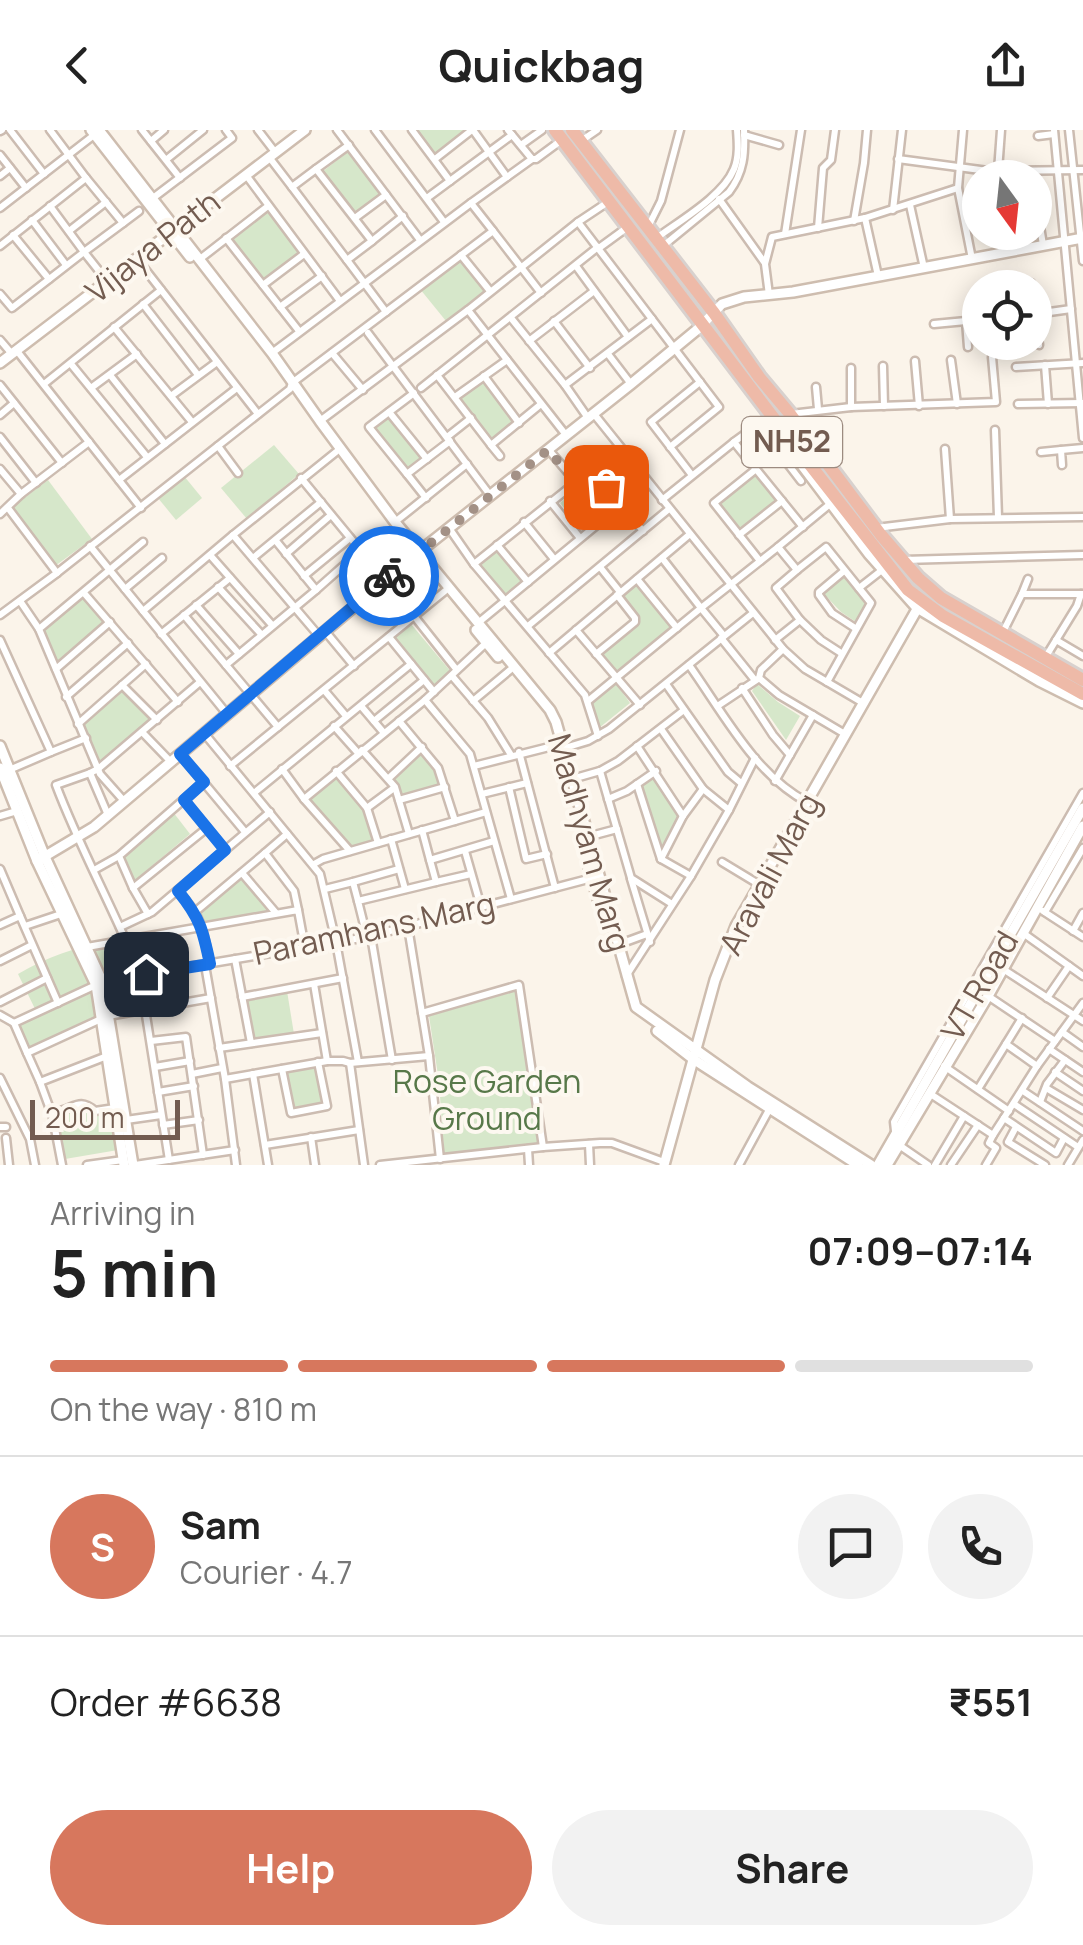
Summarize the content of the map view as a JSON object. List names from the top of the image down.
{
  "streets": {
    "highway": ["NH52"],
    "street": [
      "Vijaya Path",
      "Madhyam Marg",
      "Aravali Marg",
      "Paramhans Marg",
      "VT Road"
    ]
  },
  "crossings": [
    ["Vijaya Path", "Madhyam Marg"],
    ["NH52", "Aravali Marg"],
    ["Madhyam Marg", "Aravali Marg"],
    ["Madhyam Marg", "Paramhans Marg"],
    ["Madhyam Marg", "VT Road"]
  ],
  "parks": ["Rose Garden Ground"],
  "scale_bar": "200 m",
  "north": "bottom",
  "page": {
    "header": "Quickbag",
    "scale": "200 m",
    "heading": ["5 min", "Arriving in", "07:09–07:14"],
    "panel": [
      "Sam",
      "Courier · 4.7",
      "Order #6638",
      "₹551"
    ],
    "bar": "On the way · 810 m",
    "round": "S",
    "buttons": ["Help", "Share"]
  }
}
